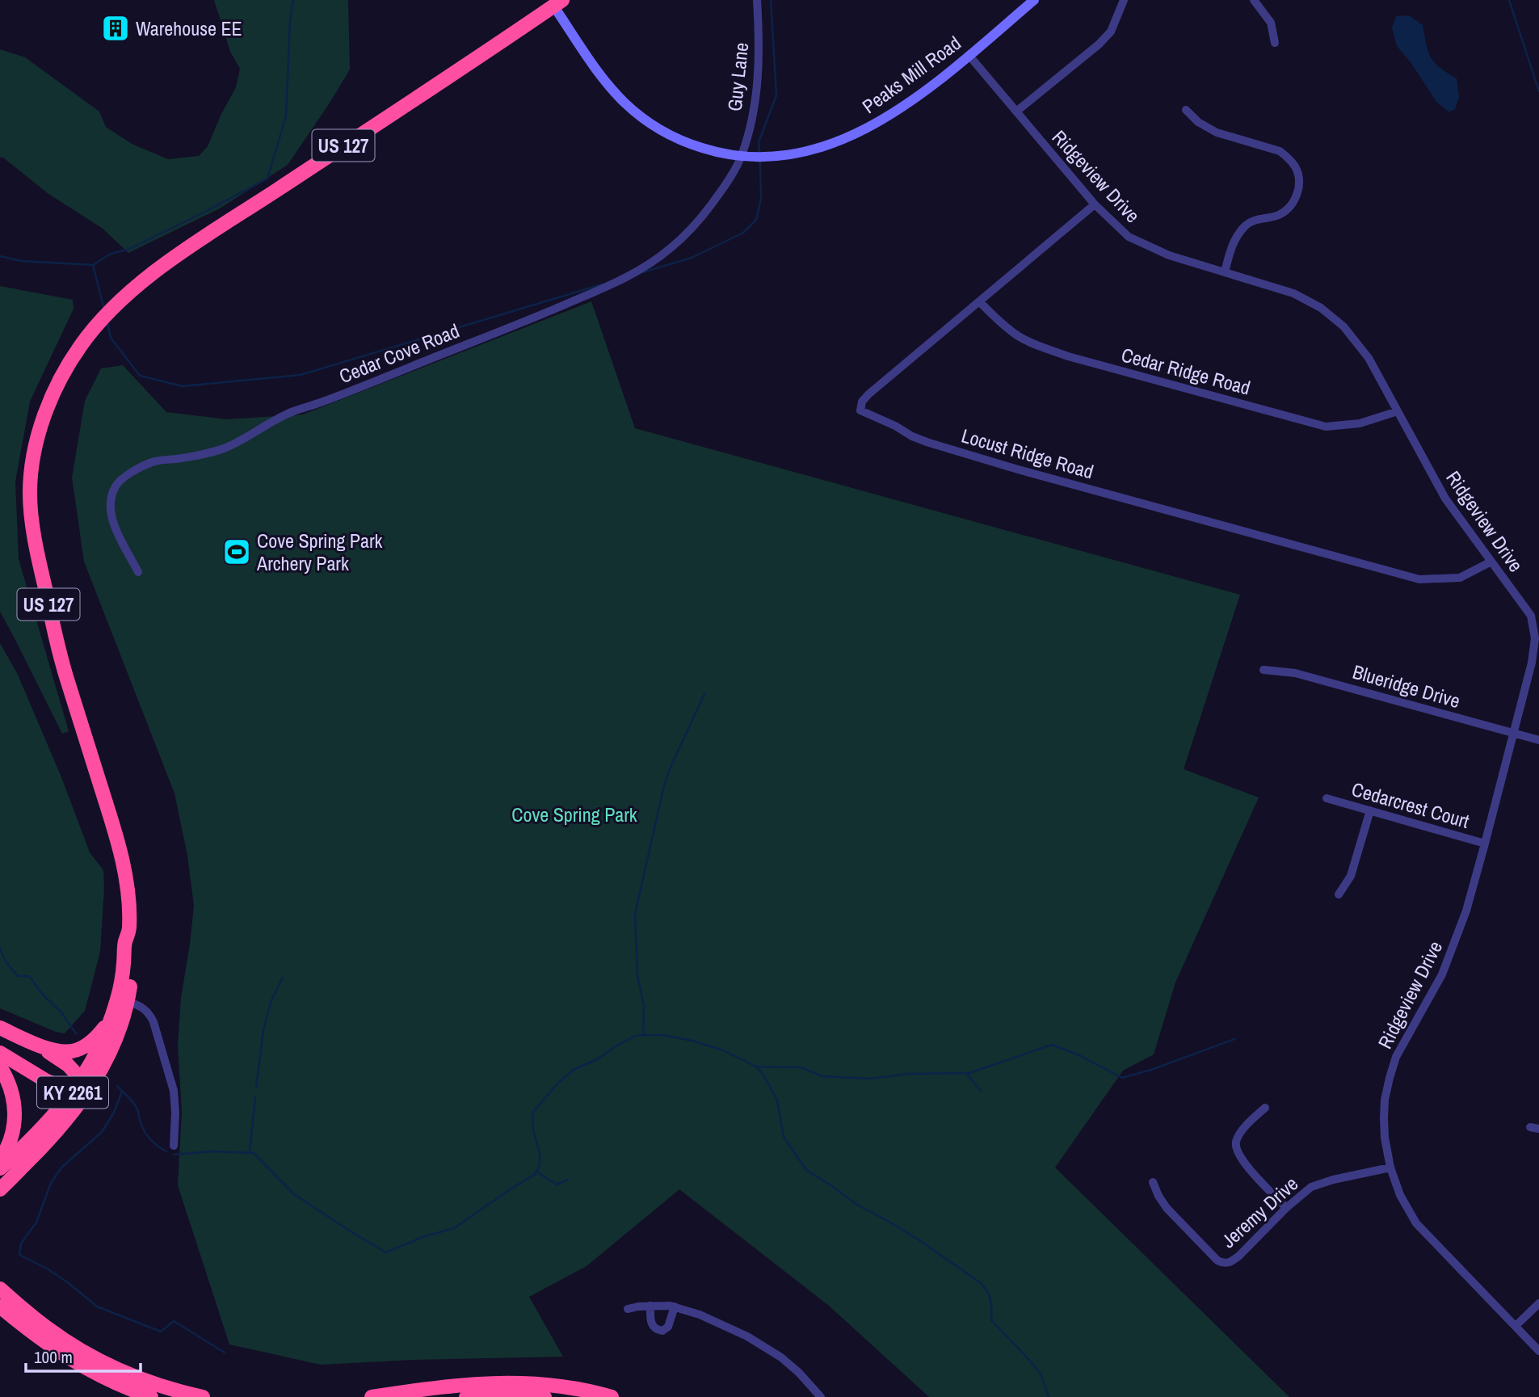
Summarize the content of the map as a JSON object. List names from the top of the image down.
{
  "streets": {
    "highway": ["US 127", "KY 2261"],
    "street": [
      "Peaks Mill Road",
      "Guy Lane",
      "Ridgeview Drive",
      "Cedar Cove Road",
      "Cedar Ridge Road",
      "Locust Ridge Road",
      "Blueridge Drive",
      "Cedarcrest Court",
      "Jeremy Drive"
    ]
  },
  "crossings": [
    ["Peaks Mill Road", "Guy Lane"],
    ["Peaks Mill Road", "US 127"],
    ["Peaks Mill Road", "Ridgeview Drive"],
    ["Peaks Mill Road", "Cedar Cove Road"],
    ["Guy Lane", "Cedar Cove Road"],
    ["US 127", "KY 2261"],
    ["Ridgeview Drive", "Cedar Ridge Road"],
    ["Ridgeview Drive", "Locust Ridge Road"],
    ["Ridgeview Drive", "Blueridge Drive"],
    ["Ridgeview Drive", "Cedarcrest Court"],
    ["Ridgeview Drive", "Jeremy Drive"],
    ["Cedar Ridge Road", "Locust Ridge Road"]
  ],
  "parks": ["Cove Spring Park"],
  "places": {
    "building": ["Warehouse EE"],
    "sports": ["Cove Spring Park Archery Park"]
  },
  "scale_bar": "100 m"
}
